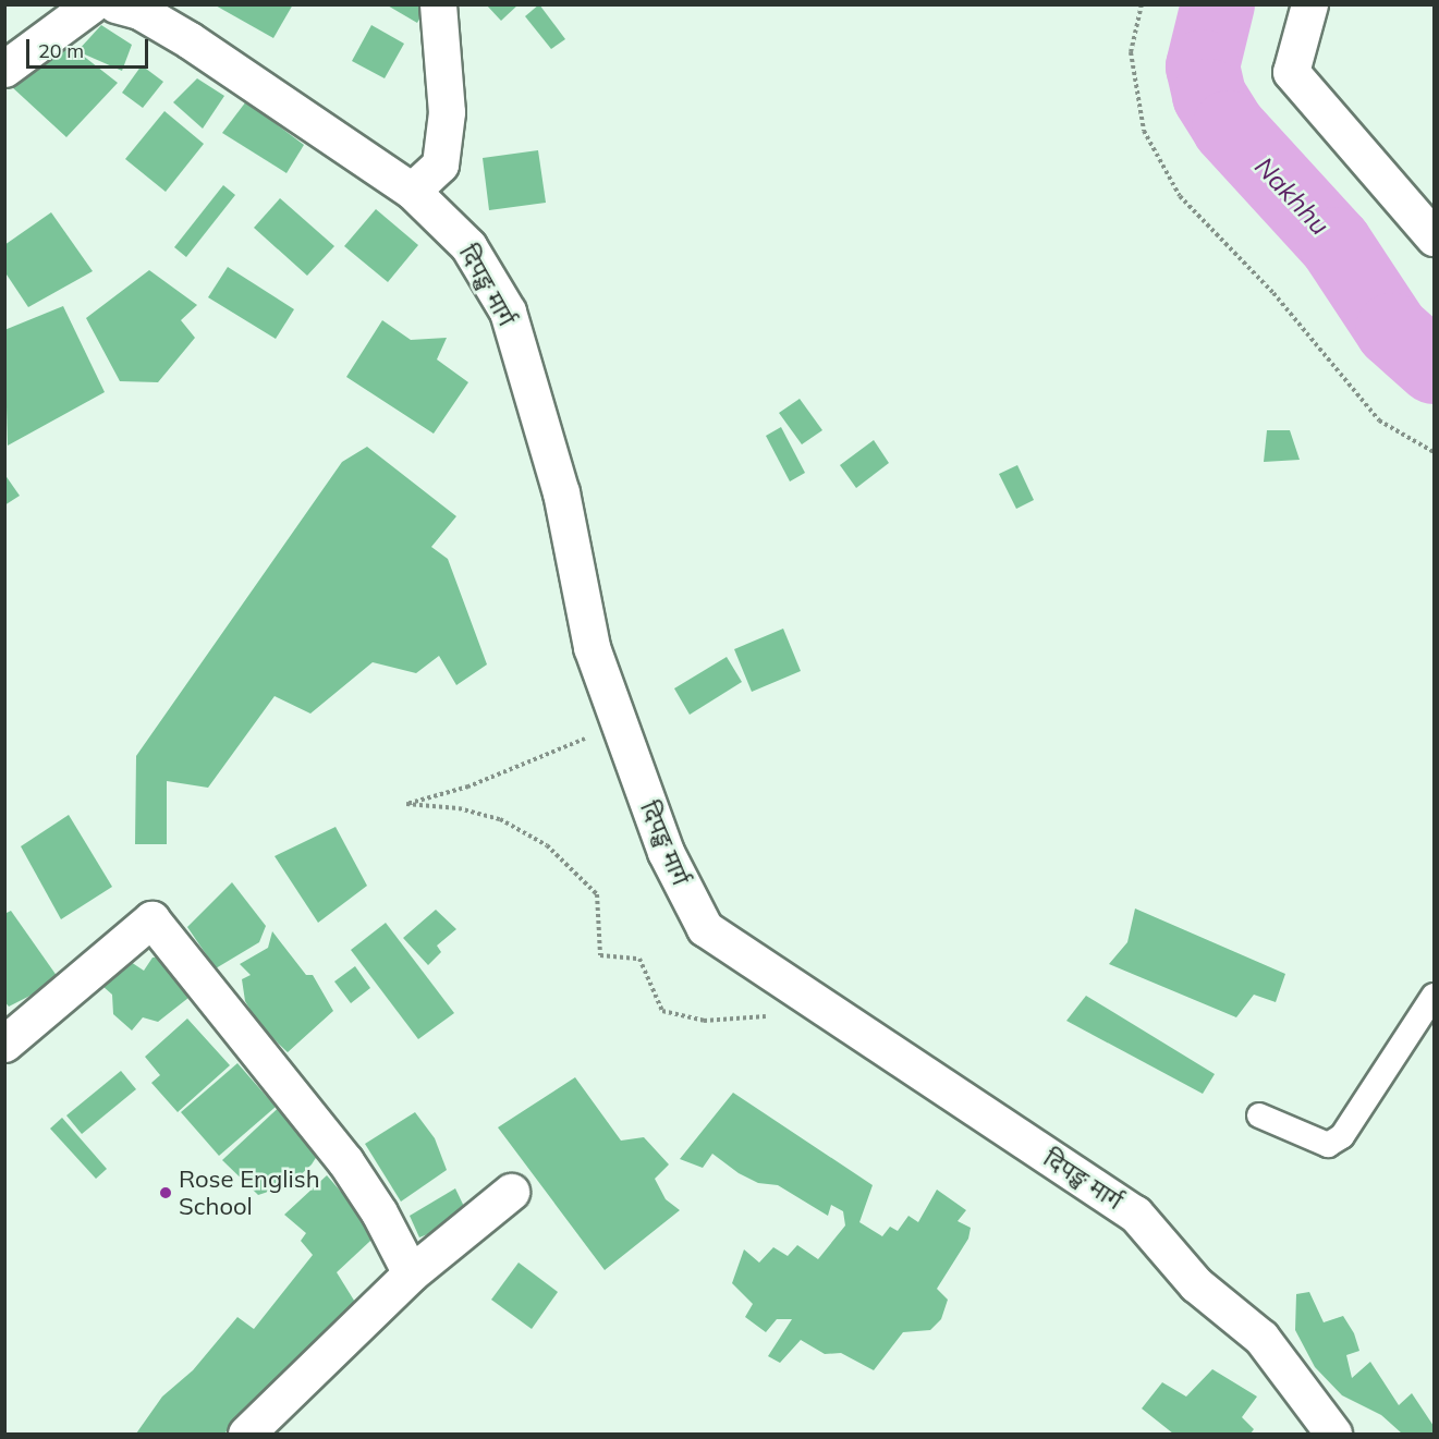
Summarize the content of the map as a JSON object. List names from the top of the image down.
{
  "streets": {
    "street": ["दिपङ्ख मार्ग"]
  },
  "water": ["Nakhhu"],
  "places": ["Rose English School"],
  "scale_bar": "20 m"
}
